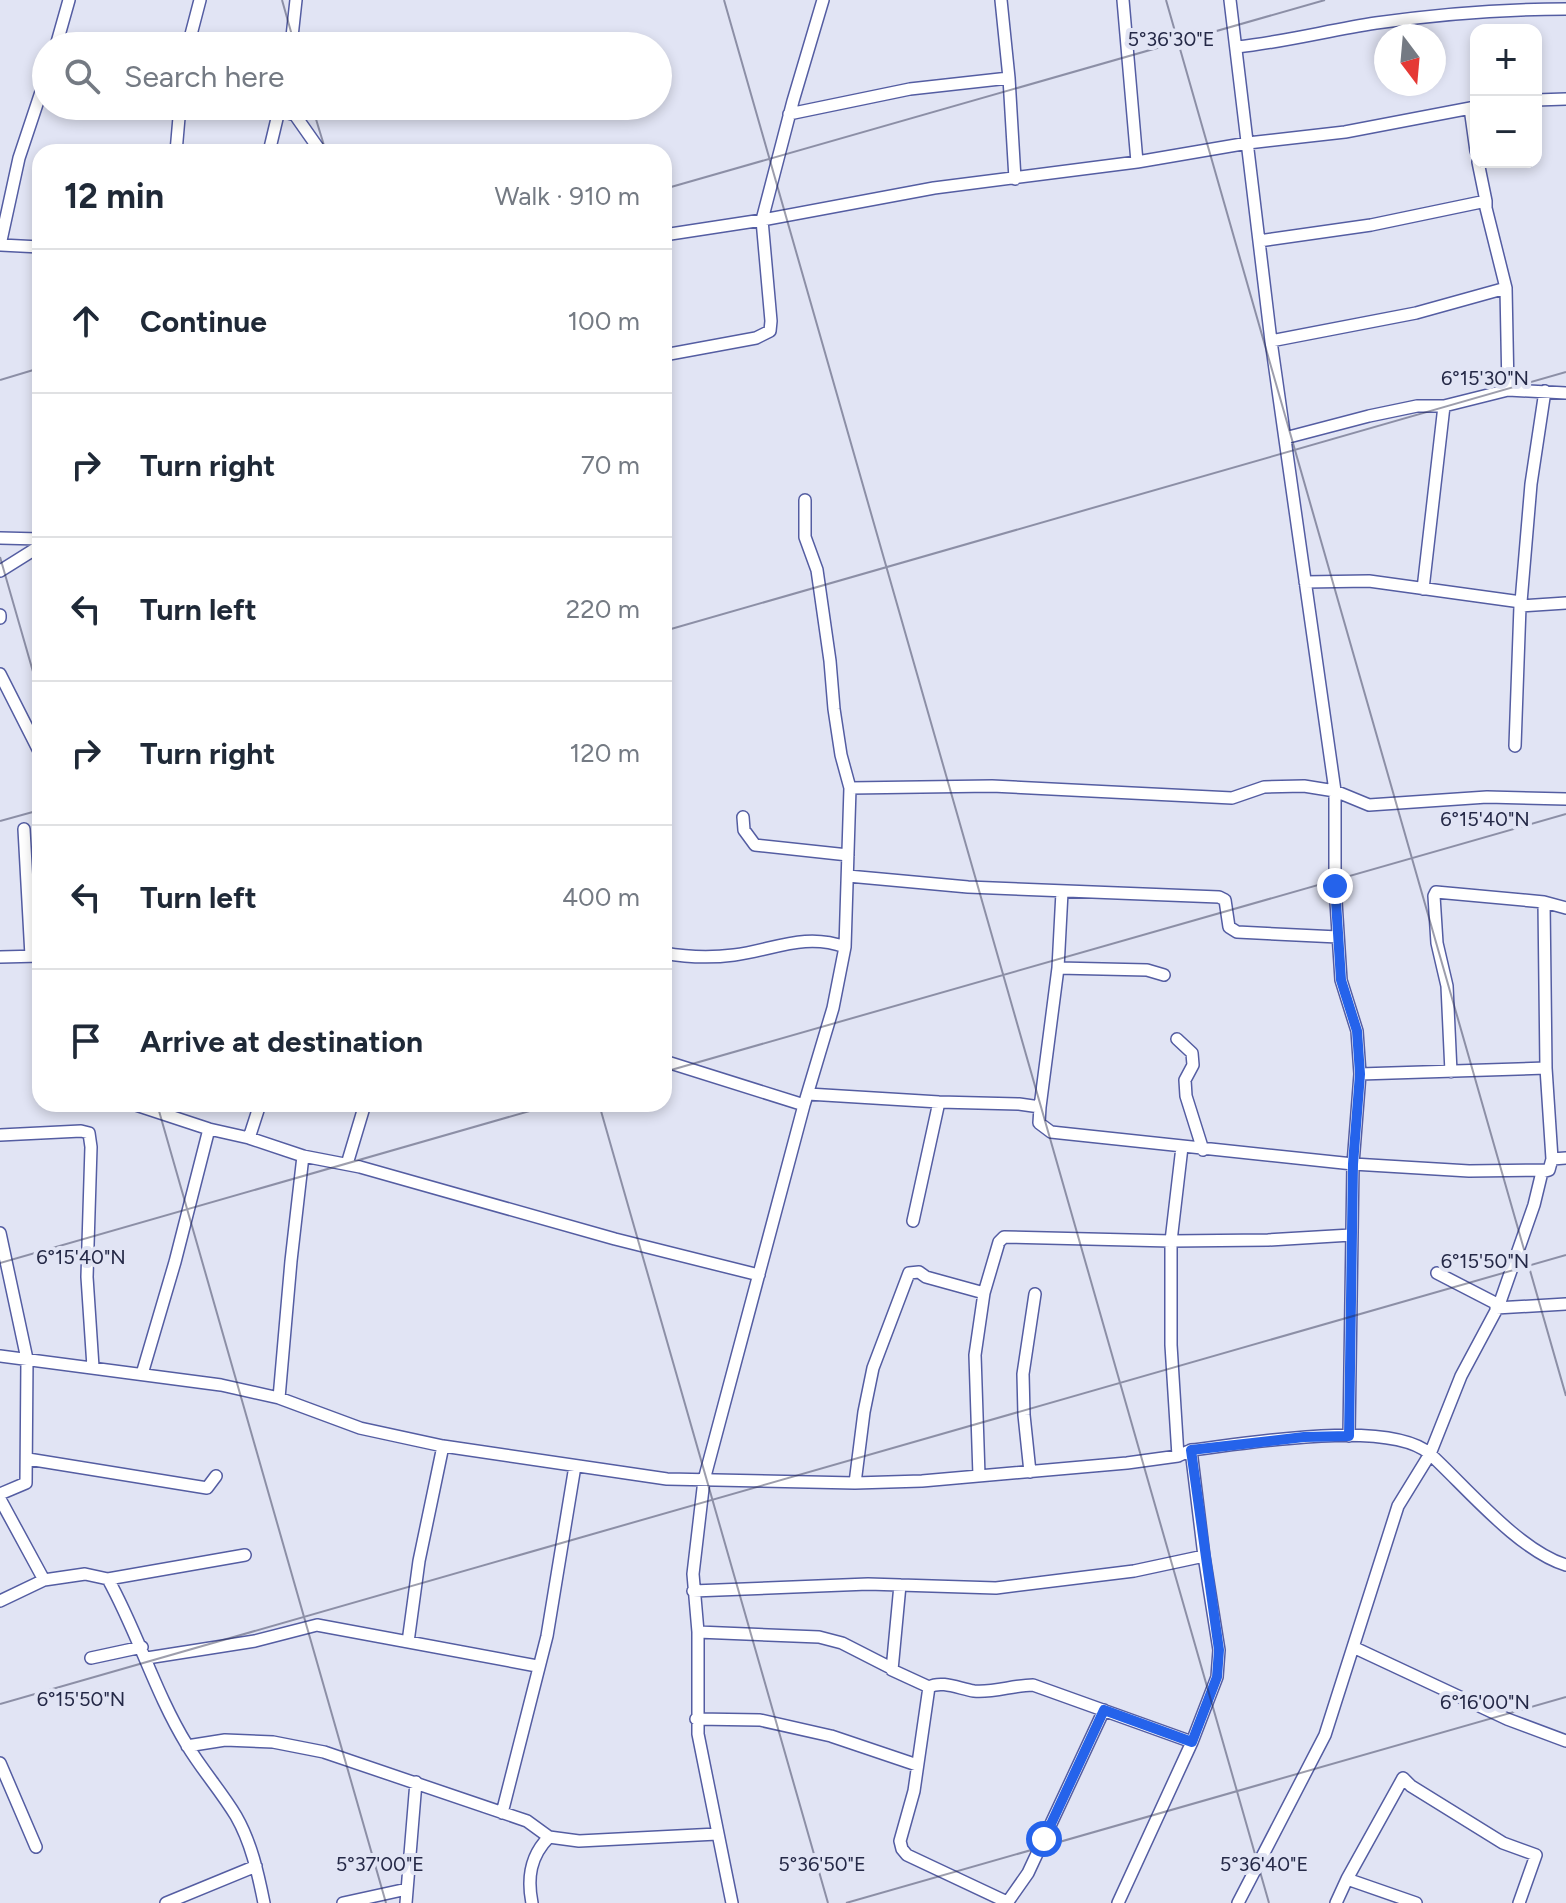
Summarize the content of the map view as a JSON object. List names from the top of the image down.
{
  "north": "bottom",
  "page": {
    "map_buttons": ["+", "−"],
    "search": "Search here",
    "heading": ["12 min", "Walk · 910 m"],
    "list": [
      ["Continue", "100 m"],
      ["Turn right", "70 m"],
      ["Turn left", "220 m"],
      ["Turn right", "120 m"],
      ["Turn left", "400 m"],
      "Arrive at destination"
    ]
  },
  "coordinates": [
    "5°36'30\"E",
    "6°15'30\"N",
    "6°15'40\"N",
    "6°15'50\"N",
    "6°16'00\"N",
    "5°37'00\"E",
    "5°36'50\"E",
    "5°36'40\"E"
  ]
}
